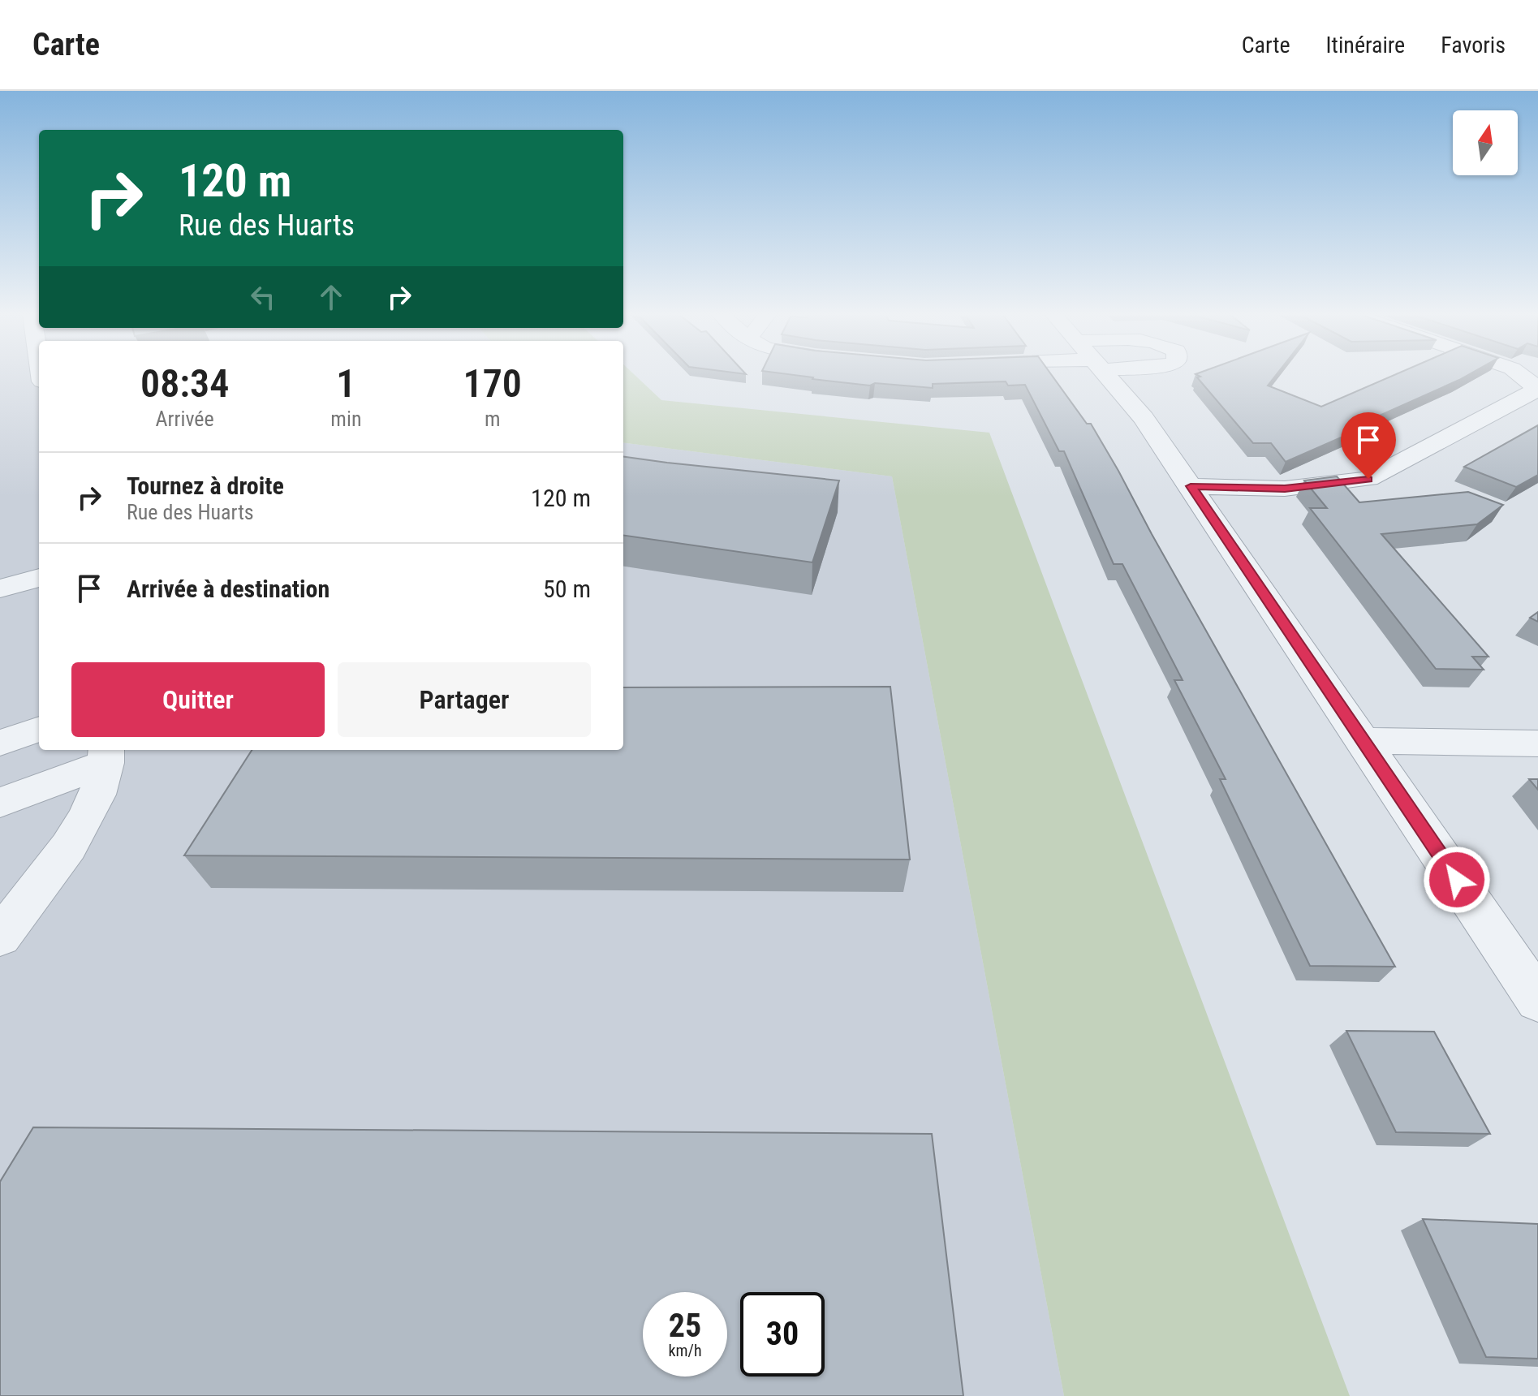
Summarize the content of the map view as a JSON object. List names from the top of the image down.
{
  "north": "top",
  "page": {
    "header": "Carte",
    "nav": ["Carte", "Itinéraire", "Favoris"],
    "turn": ["120 m", "Rue des Huarts"],
    "eta": [
      "08:34",
      "Arrivée",
      "1",
      "min",
      "170",
      "m"
    ],
    "list": [
      {
        "name": "Tournez à droite",
        "note": "Rue des Huarts",
        "value": "120 m"
      },
      {
        "name": "Arrivée à destination",
        "value": "50 m"
      }
    ],
    "buttons": ["Quitter", "Partager"],
    "speed": "25 km/h",
    "limit": "30"
  }
}
